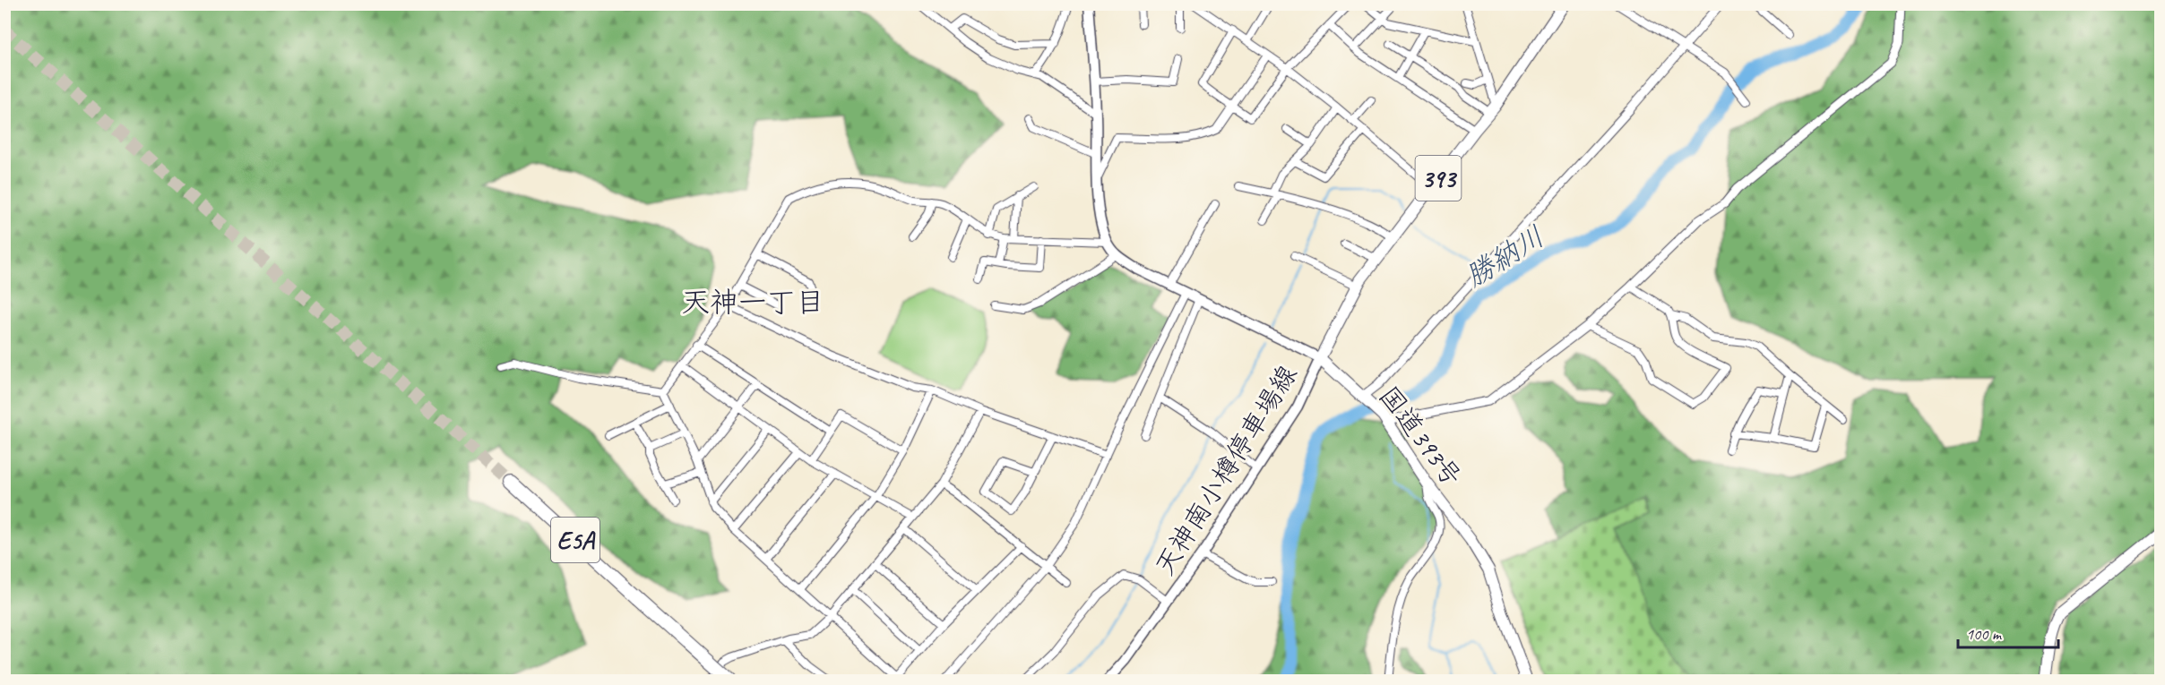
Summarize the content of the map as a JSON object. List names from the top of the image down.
{
  "streets": {
    "highway": ["393", "国道393号", "E5A"],
    "main road": ["天神南小樽停車場線"]
  },
  "crossings": [
    ["393", "国道393号"],
    ["393", "天神南小樽停車場線"],
    ["国道393号", "天神南小樽停車場線"]
  ],
  "districts": ["天神一丁目"],
  "water": ["勝納川"],
  "scale_bar": "100 m"
}
